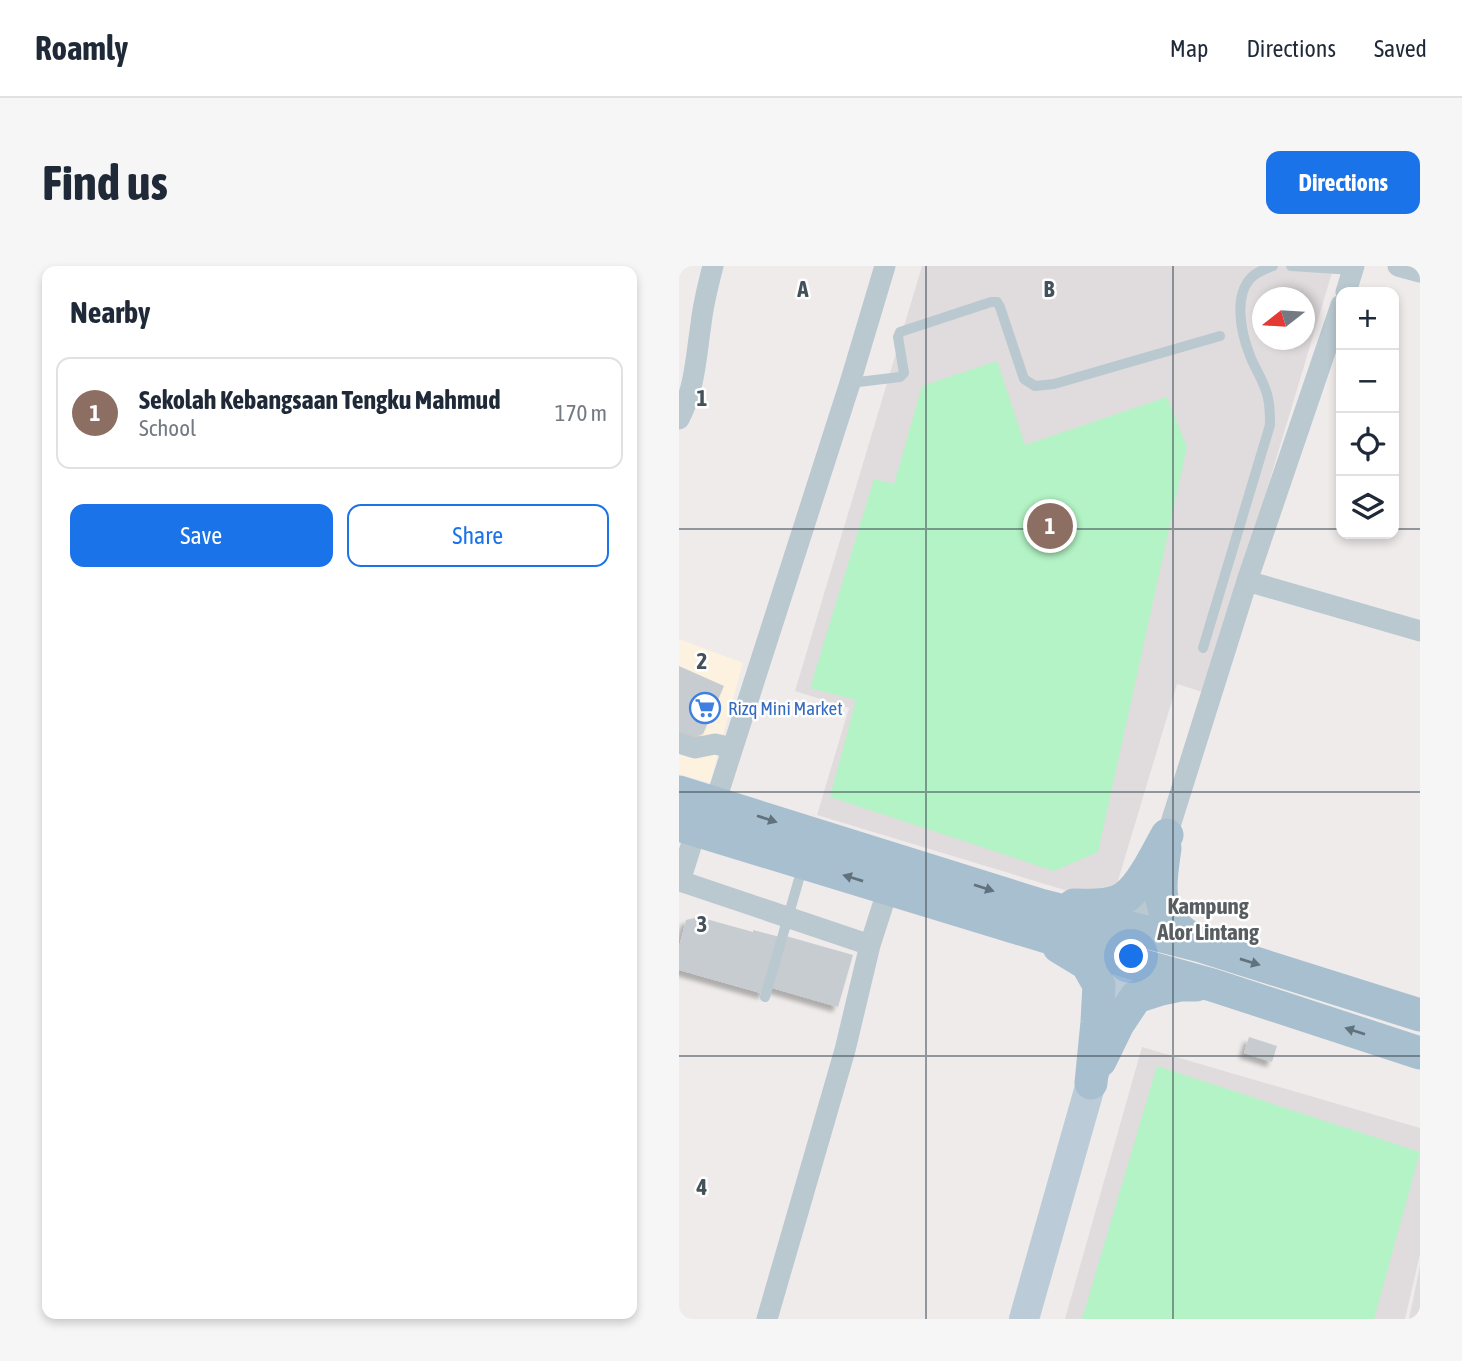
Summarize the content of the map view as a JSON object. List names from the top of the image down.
{
  "districts": ["Kampung Alor Lintang"],
  "places": {
    "supermarket": ["Rizq Mini Market"]
  },
  "north": "left",
  "page": {
    "header": "Roamly",
    "nav": ["Map", "Directions", "Saved"],
    "buttons": [
      "Directions",
      ["Save", "Share"]
    ],
    "title": "Find us",
    "heading": "Nearby",
    "map_buttons": ["+", "−"],
    "list": [
      {
        "mark": "1",
        "name": "Sekolah Kebangsaan Tengku Mahmud",
        "note": "School",
        "value": "170 m"
      }
    ],
    "pins": "1"
  },
  "grid": {
    "columns": ["A", "B"],
    "rows": [
      "1",
      "2",
      "3",
      "4"
    ]
  }
}
